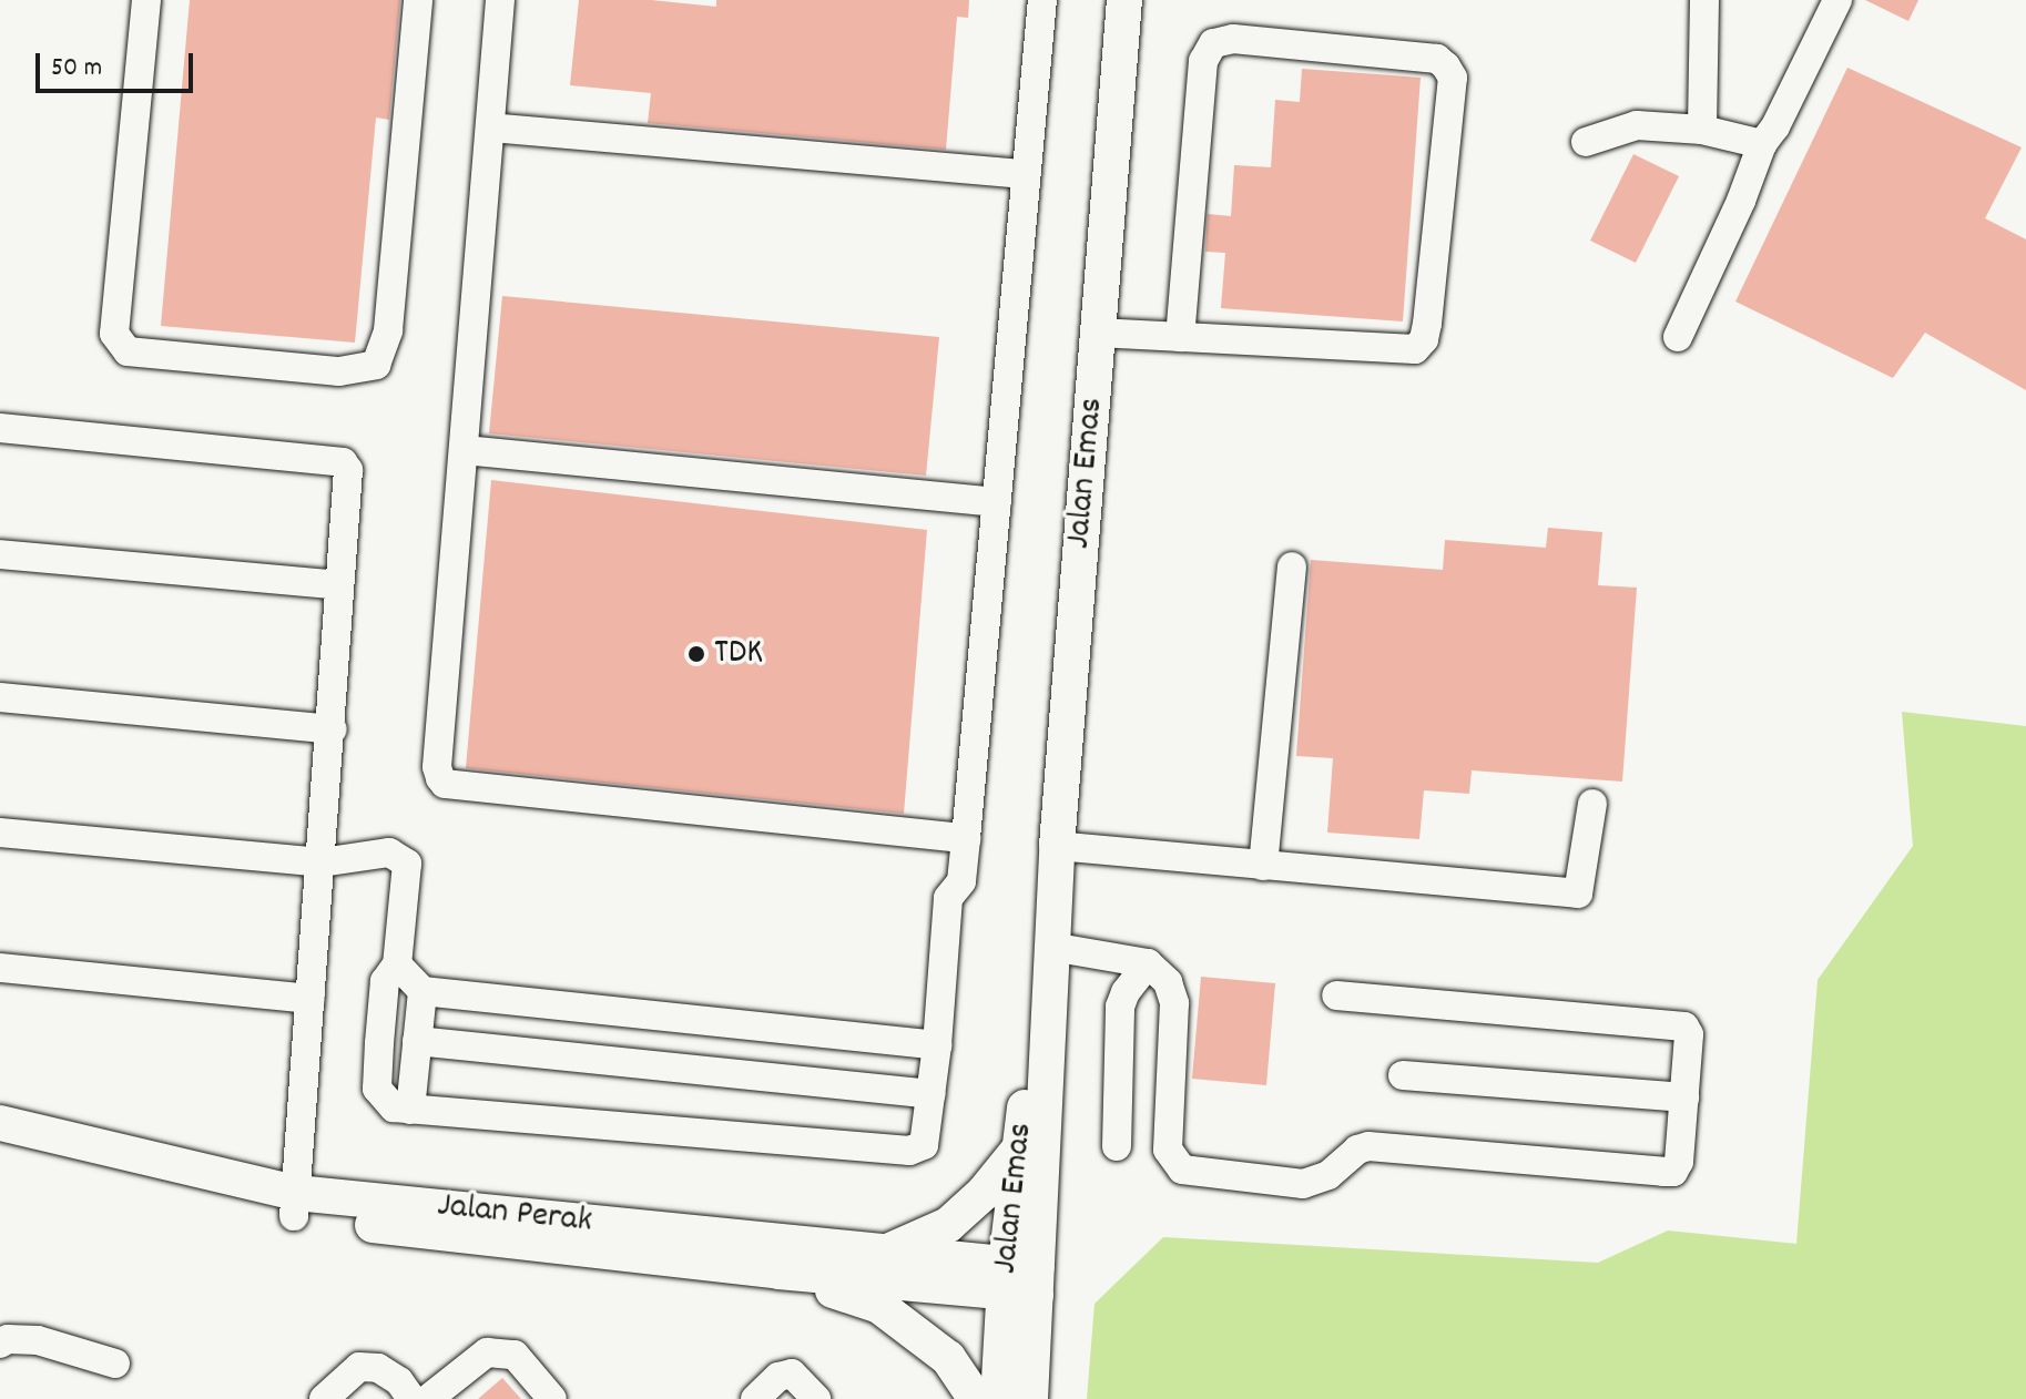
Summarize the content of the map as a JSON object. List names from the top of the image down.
{
  "streets": {
    "main road": ["Jalan Emas", "Jalan Perak"]
  },
  "crossings": [
    ["Jalan Emas", "Jalan Perak"]
  ],
  "places": ["TDK"],
  "scale_bar": "50 m"
}
